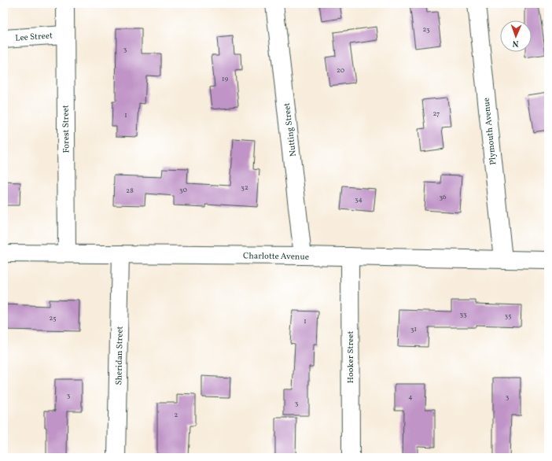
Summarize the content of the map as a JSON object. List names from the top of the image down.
{
  "streets": {
    "street": [
      "Lee Street",
      "Forest Street",
      "Nutting Street",
      "Plymouth Avenue",
      "Charlotte Avenue",
      "Sheridan Street",
      "Hooker Street"
    ]
  },
  "crossings": [
    ["Lee Street", "Forest Street"],
    ["Forest Street", "Charlotte Avenue"],
    ["Nutting Street", "Charlotte Avenue"],
    ["Plymouth Avenue", "Charlotte Avenue"],
    ["Charlotte Avenue", "Sheridan Street"],
    ["Charlotte Avenue", "Hooker Street"]
  ],
  "house_numbers": [
    "23",
    "3",
    "20",
    "19",
    "27",
    "1",
    "32",
    "30",
    "28",
    "36",
    "34",
    "33",
    "35",
    "25",
    "1",
    "31",
    "3",
    "4",
    "3",
    "3",
    "2"
  ],
  "north": "bottom"
}
